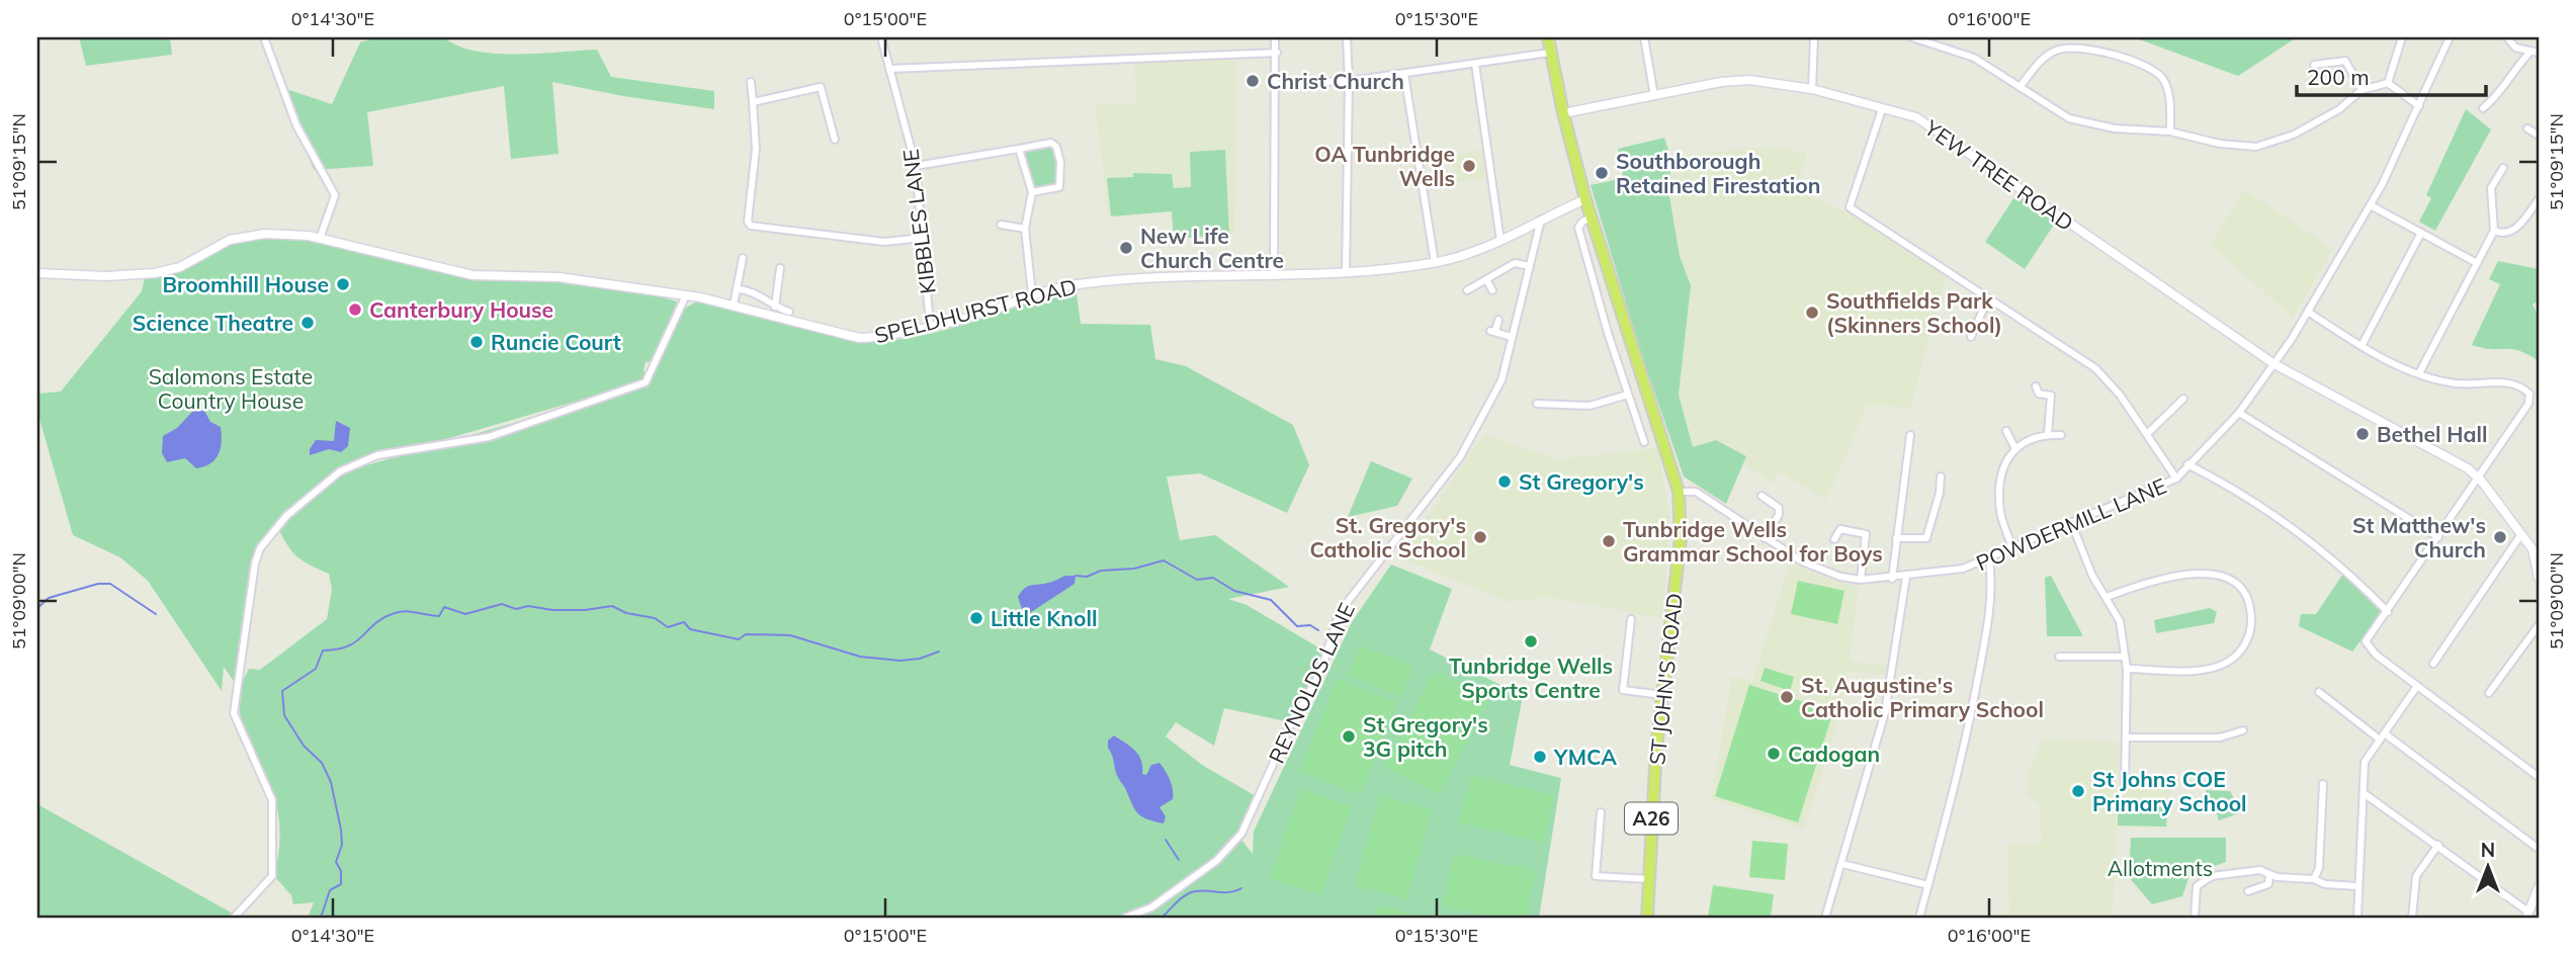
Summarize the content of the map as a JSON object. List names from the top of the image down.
{
  "streets": {
    "highway": ["ST JOHN'S ROAD", "A26"],
    "street": [
      "YEW TREE ROAD",
      "KIBBLES LANE",
      "SPELDHURST ROAD",
      "POWDERMILL LANE",
      "REYNOLDS LANE"
    ]
  },
  "crossings": [
    ["YEW TREE ROAD", "POWDERMILL LANE"],
    ["YEW TREE ROAD", "A26"],
    ["KIBBLES LANE", "SPELDHURST ROAD"],
    ["SPELDHURST ROAD", "ST JOHN'S ROAD"],
    ["SPELDHURST ROAD", "REYNOLDS LANE"],
    ["SPELDHURST ROAD", "A26"],
    ["POWDERMILL LANE", "ST JOHN'S ROAD"],
    ["ST JOHN'S ROAD", "A26"]
  ],
  "parks": ["Salomons Estate Country House", "Allotments"],
  "places": [
    "Christ Church",
    "OA Tunbridge Wells",
    "Southborough Retained Firestation",
    "New Life Church Centre",
    "Broomhill House",
    "Canterbury House",
    "Southfields Park (Skinners School)",
    "Science Theatre",
    "Runcie Court",
    "Bethel Hall",
    "St Gregory's",
    "St. Gregory's Catholic School",
    "St Matthew's Church",
    "Tunbridge Wells Grammar School for Boys",
    "Little Knoll",
    "Tunbridge Wells Sports Centre",
    "St. Augustine's Catholic Primary School",
    "St Gregory's 3G pitch",
    "Cadogan",
    "YMCA",
    "St Johns COE Primary School"
  ],
  "scale_bar": "200 m",
  "north": "top",
  "coordinates": [
    "0°14'30\"E",
    "0°15'00\"E",
    "0°15'30\"E",
    "0°16'00\"E",
    "51°09'15\"N",
    "51°09'00\"N"
  ]
}
